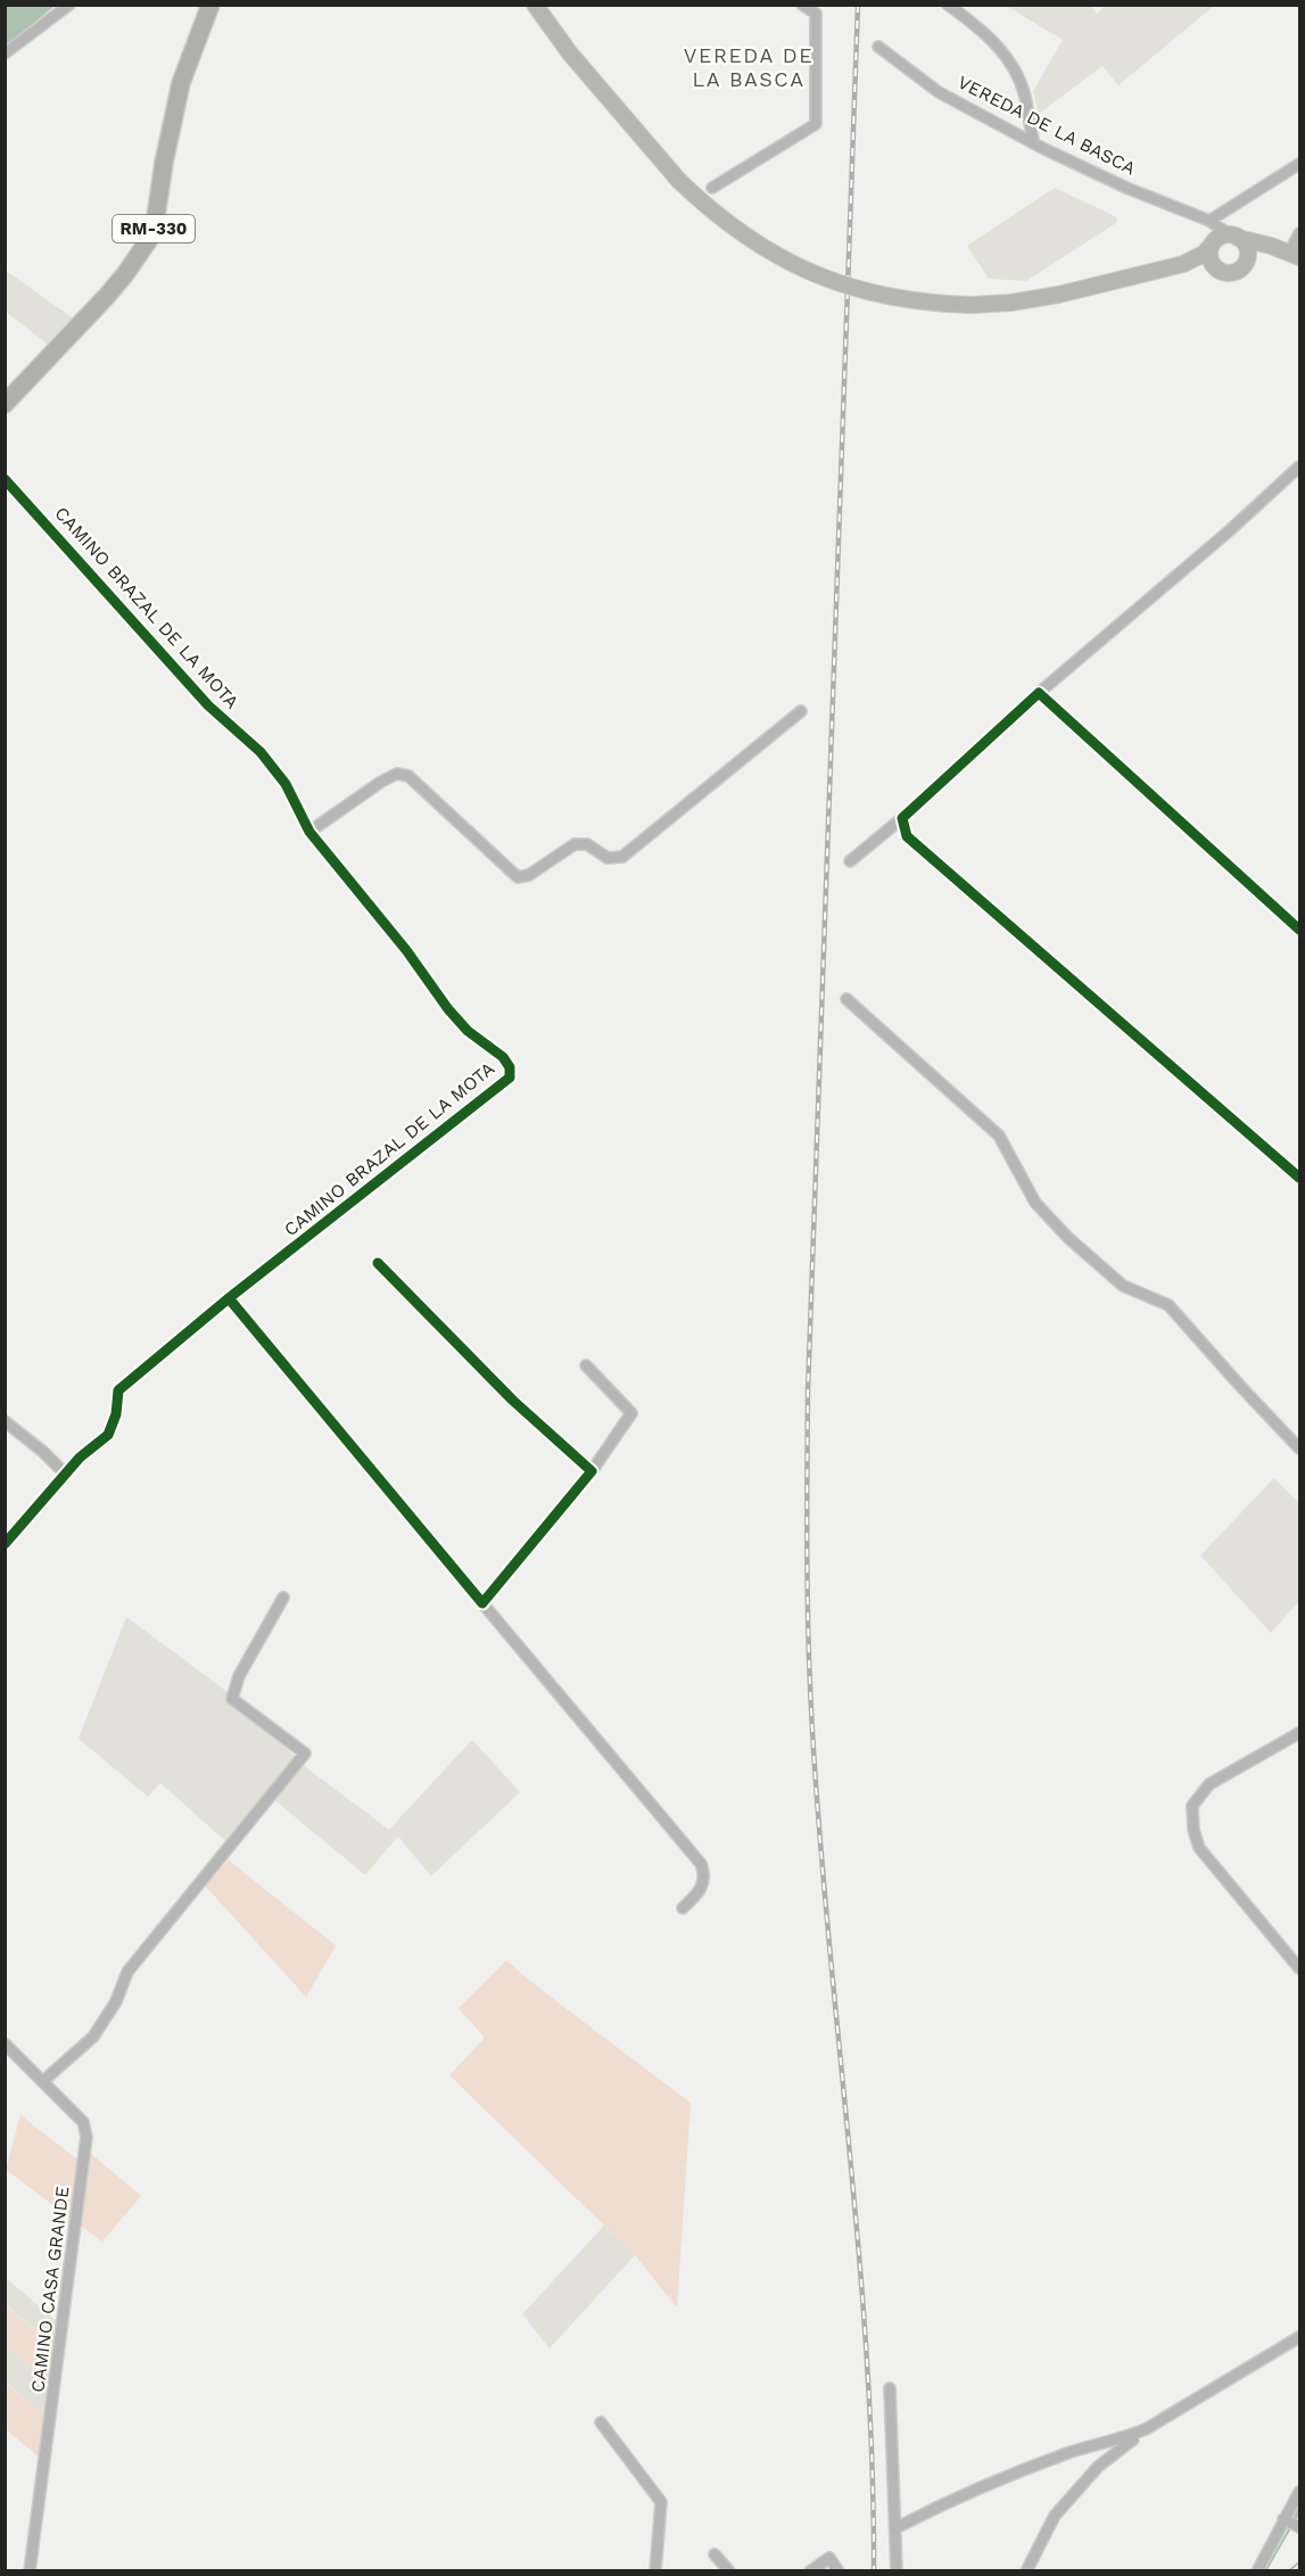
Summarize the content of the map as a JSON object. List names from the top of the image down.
{
  "streets": {
    "main road": ["RM-330"],
    "street": ["VEREDA DE LA BASCA", "CAMINO BRAZAL DE LA MOTA", "CAMINO CASA GRANDE"]
  },
  "districts": ["VEREDA DE LA BASCA"]
}
